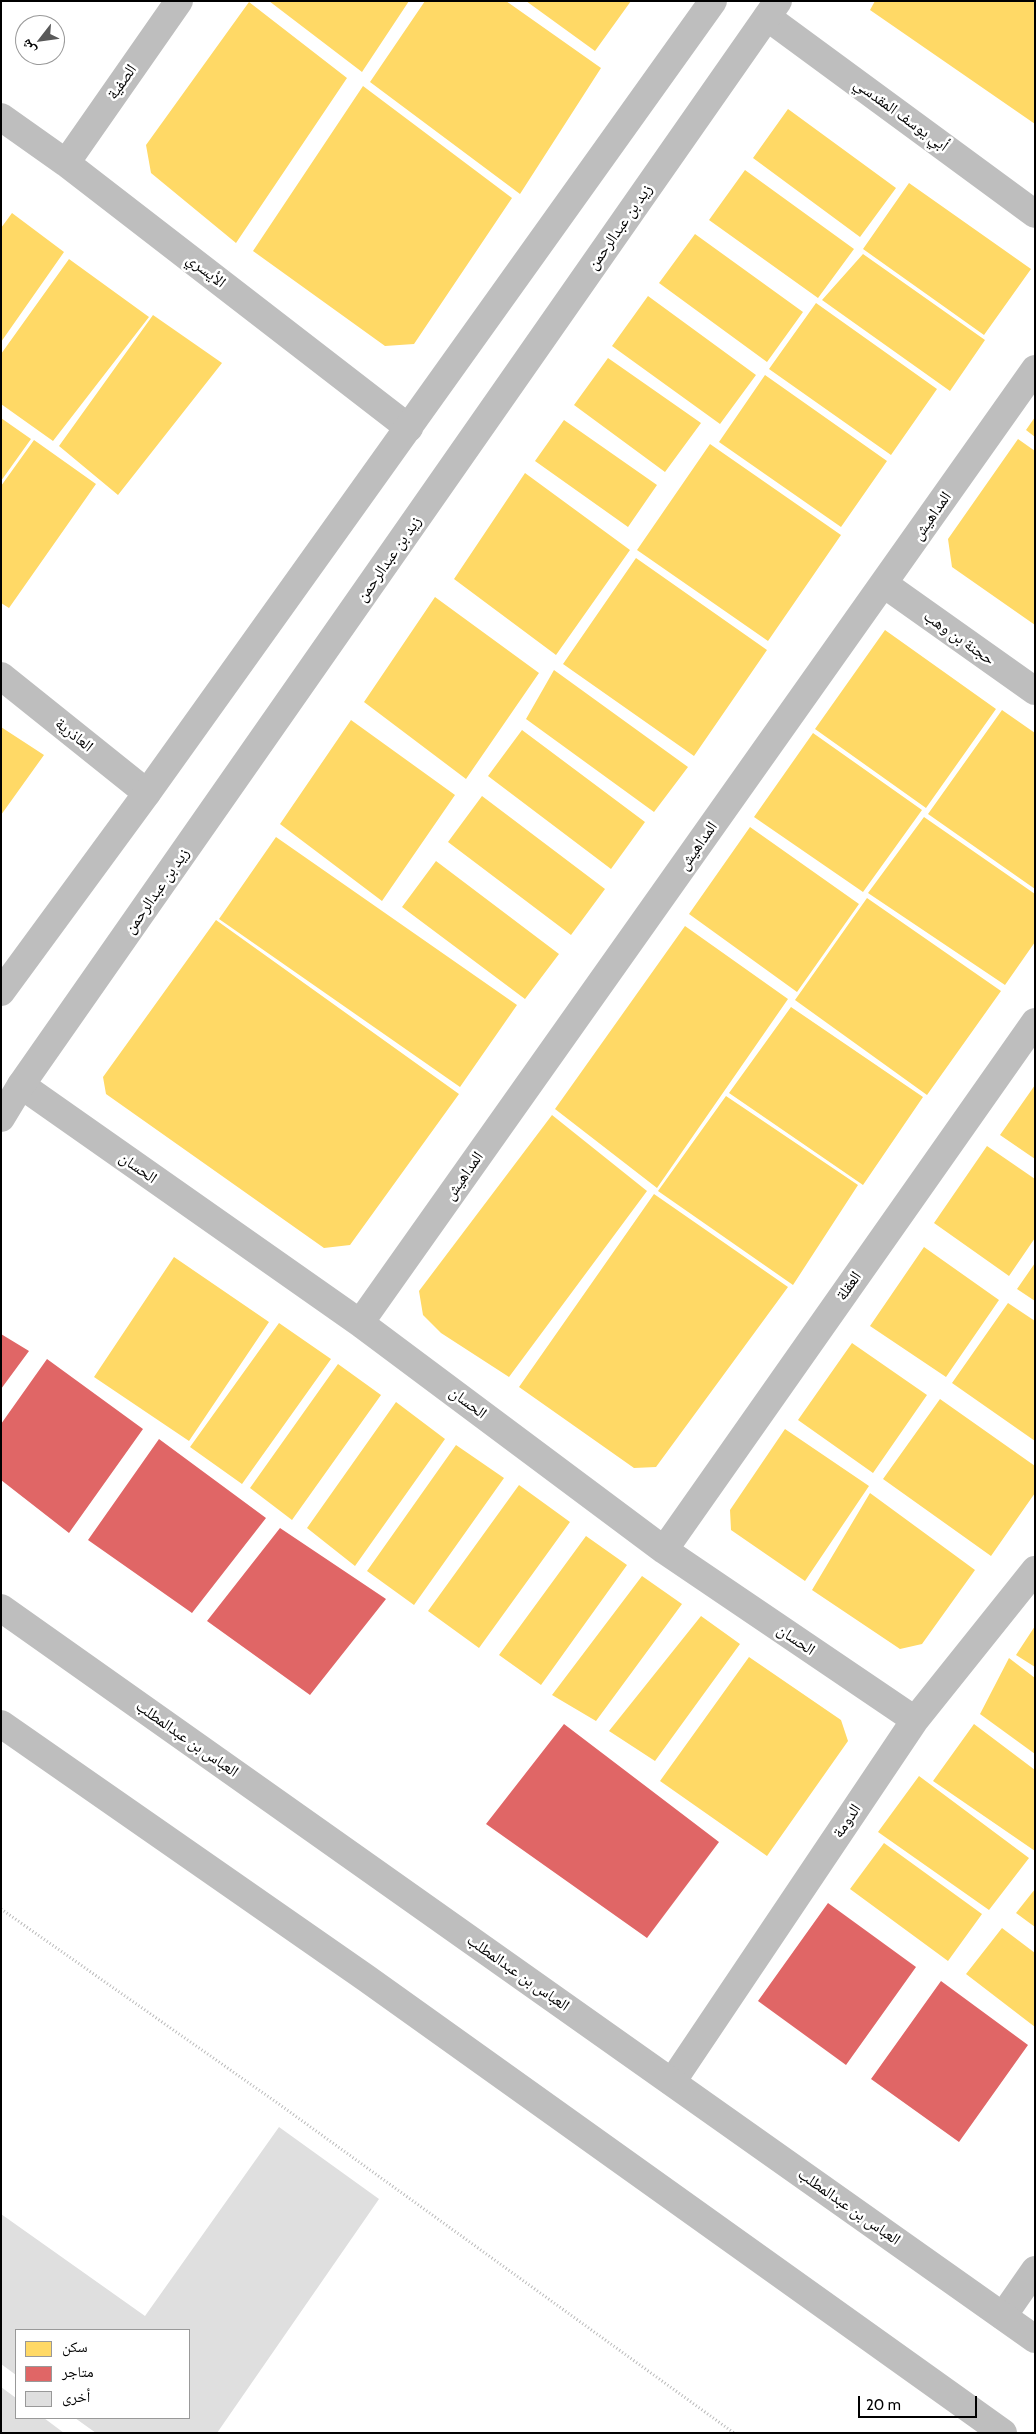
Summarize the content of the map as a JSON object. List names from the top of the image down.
{
  "streets": {
    "street": [
      "الصفية",
      "أبي يوسف المقدسي",
      "زيد بن عبدالرحمن",
      "الأيسري",
      "المداهيش",
      "حجنة بن وهب",
      "العاذرية",
      "الحسان",
      "العقلة",
      "العباس بن عبدالمطلب",
      "الدومة"
    ]
  },
  "crossings": [
    ["الصفية", "الأيسري"],
    ["أبي يوسف المقدسي", "زيد بن عبدالرحمن"],
    ["زيد بن عبدالرحمن", "الحسان"],
    ["المداهيش", "حجنة بن وهب"],
    ["المداهيش", "الحسان"],
    ["الحسان", "العقلة"],
    ["الحسان", "الدومة"],
    ["العباس بن عبدالمطلب", "الدومة"]
  ],
  "legend": ["سكن", "متاجر", "أخرى"],
  "scale_bar": "20 m",
  "north": "bottom left"
}
